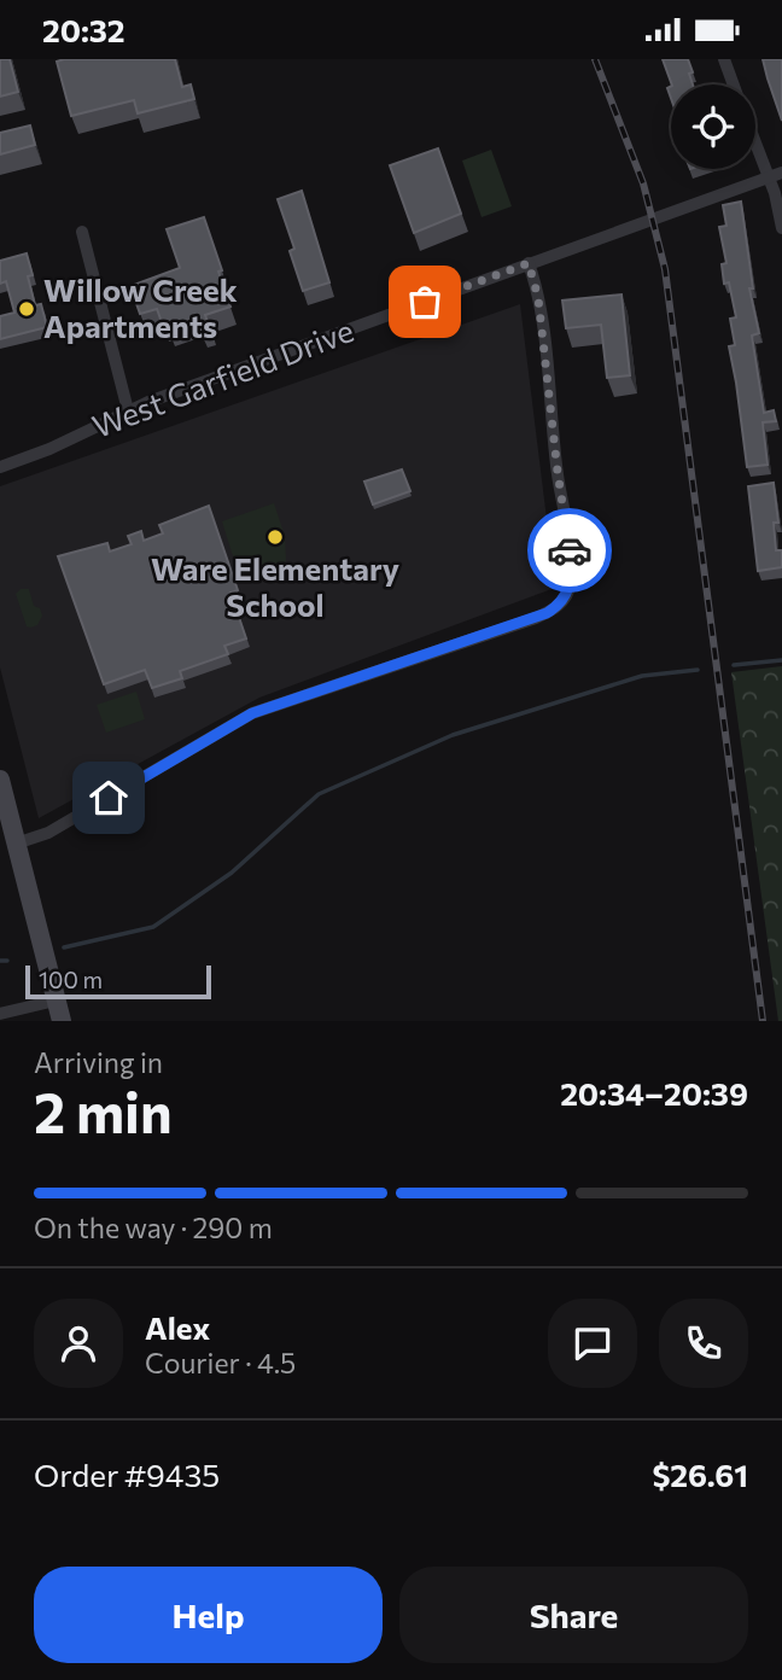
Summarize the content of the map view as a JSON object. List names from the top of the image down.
{
  "streets": {
    "street": ["West Garfield Drive"]
  },
  "places": ["Willow Creek Apartments", "Ware Elementary School"],
  "scale_bar": "100 m",
  "page": {
    "status": "20:32",
    "scale": "100 m",
    "heading": ["2 min", "Arriving in", "20:34–20:39"],
    "panel": [
      "Alex",
      "Courier · 4.5",
      "Order #9435",
      "$26.61"
    ],
    "bar": "On the way · 290 m",
    "buttons": ["Help", "Share"]
  }
}
